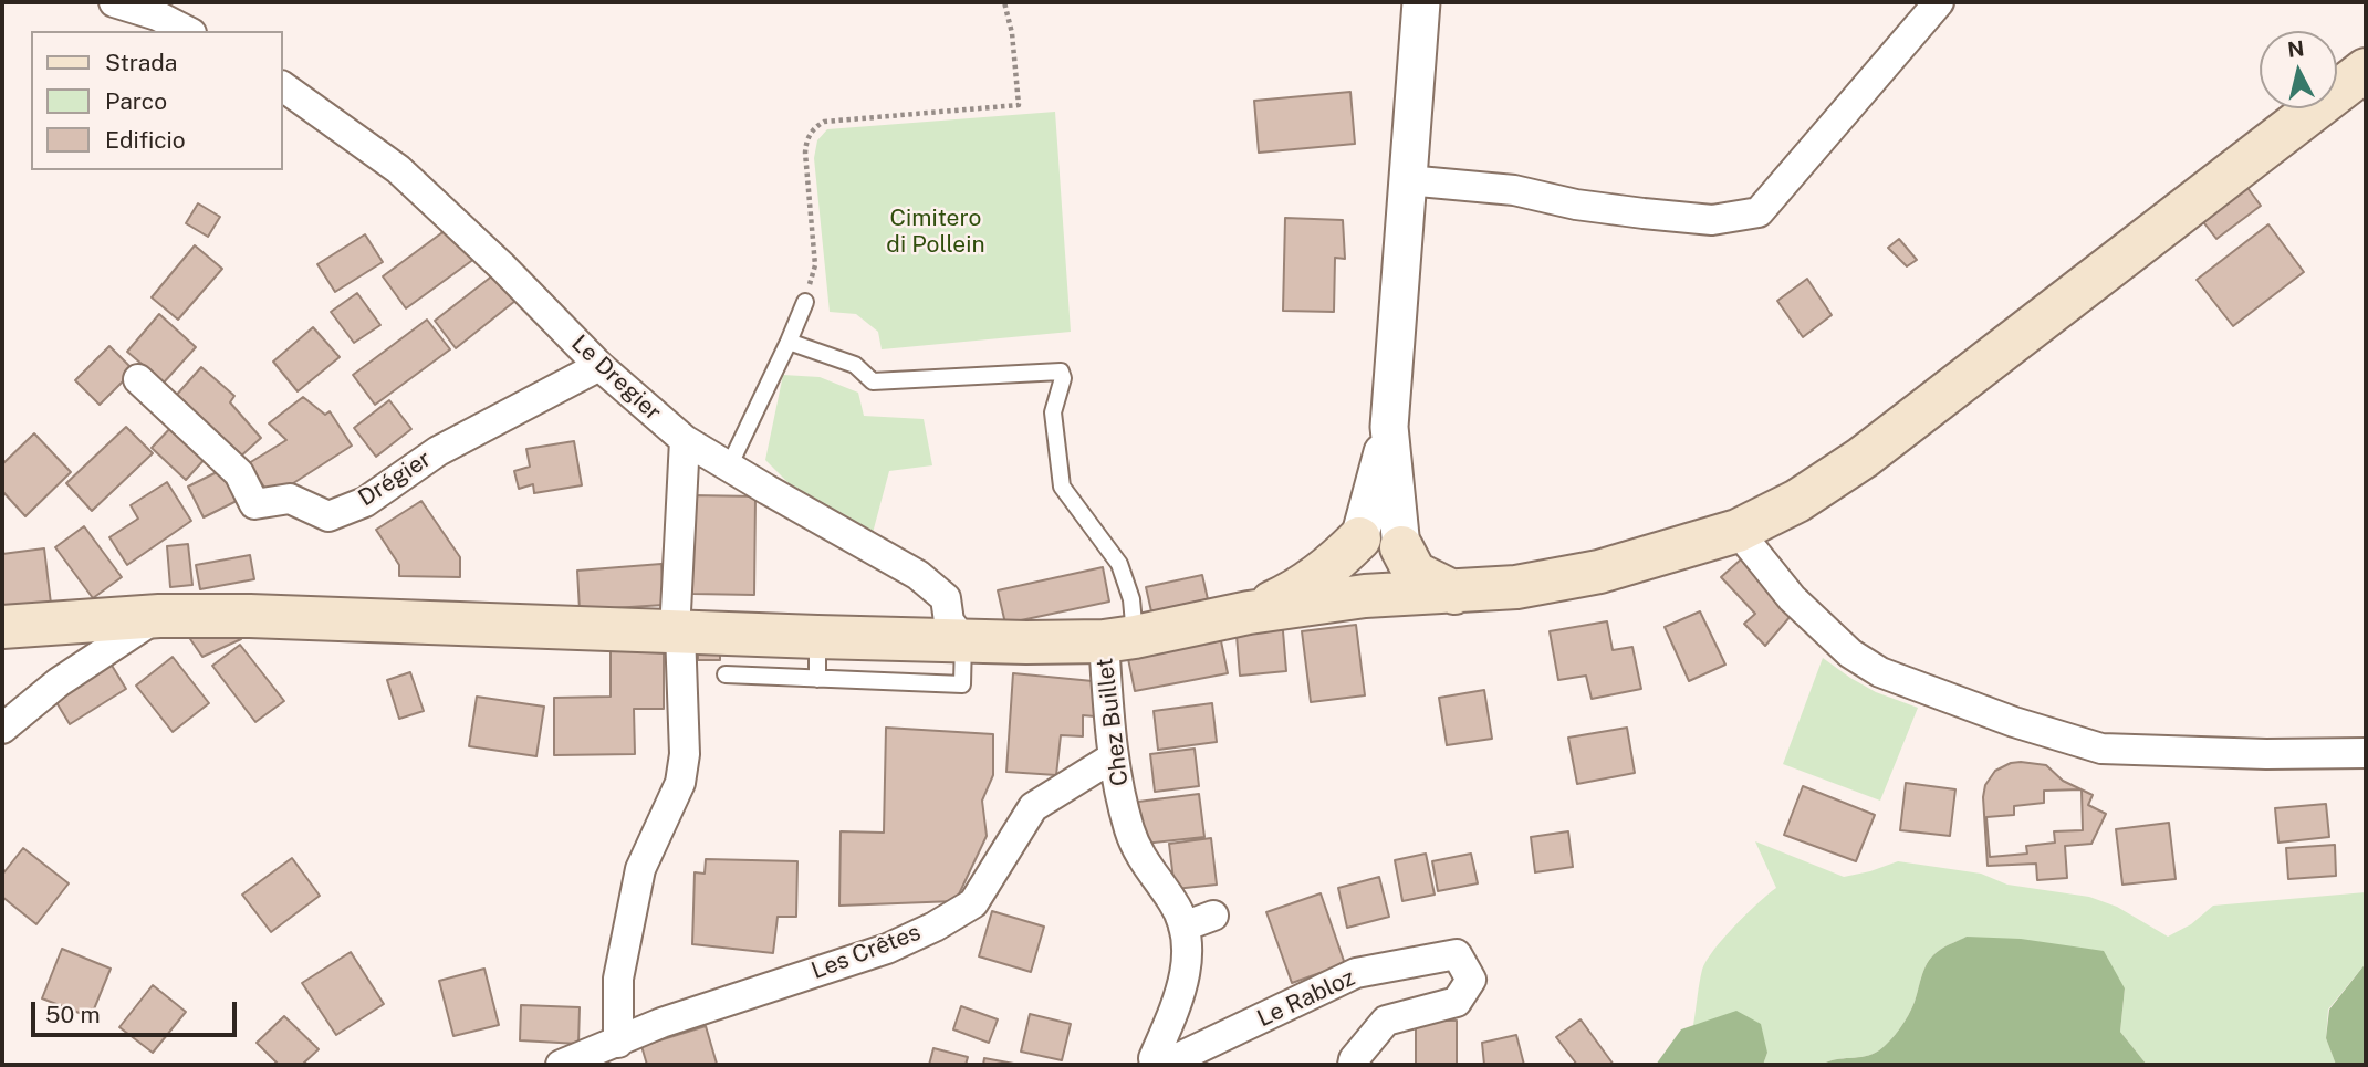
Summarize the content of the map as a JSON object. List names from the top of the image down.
{
  "streets": {
    "street": [
      "Le Dregier",
      "Drégier",
      "Chez Buillet",
      "Les Crêtes",
      "Le Rabloz"
    ]
  },
  "crossings": [
    ["Le Dregier", "Drégier"],
    ["Chez Buillet", "Les Crêtes"]
  ],
  "parks": ["Cimitero di Pollein"],
  "legend": ["Strada", "Parco", "Edificio"],
  "scale_bar": "50 m",
  "north": "top"
}
